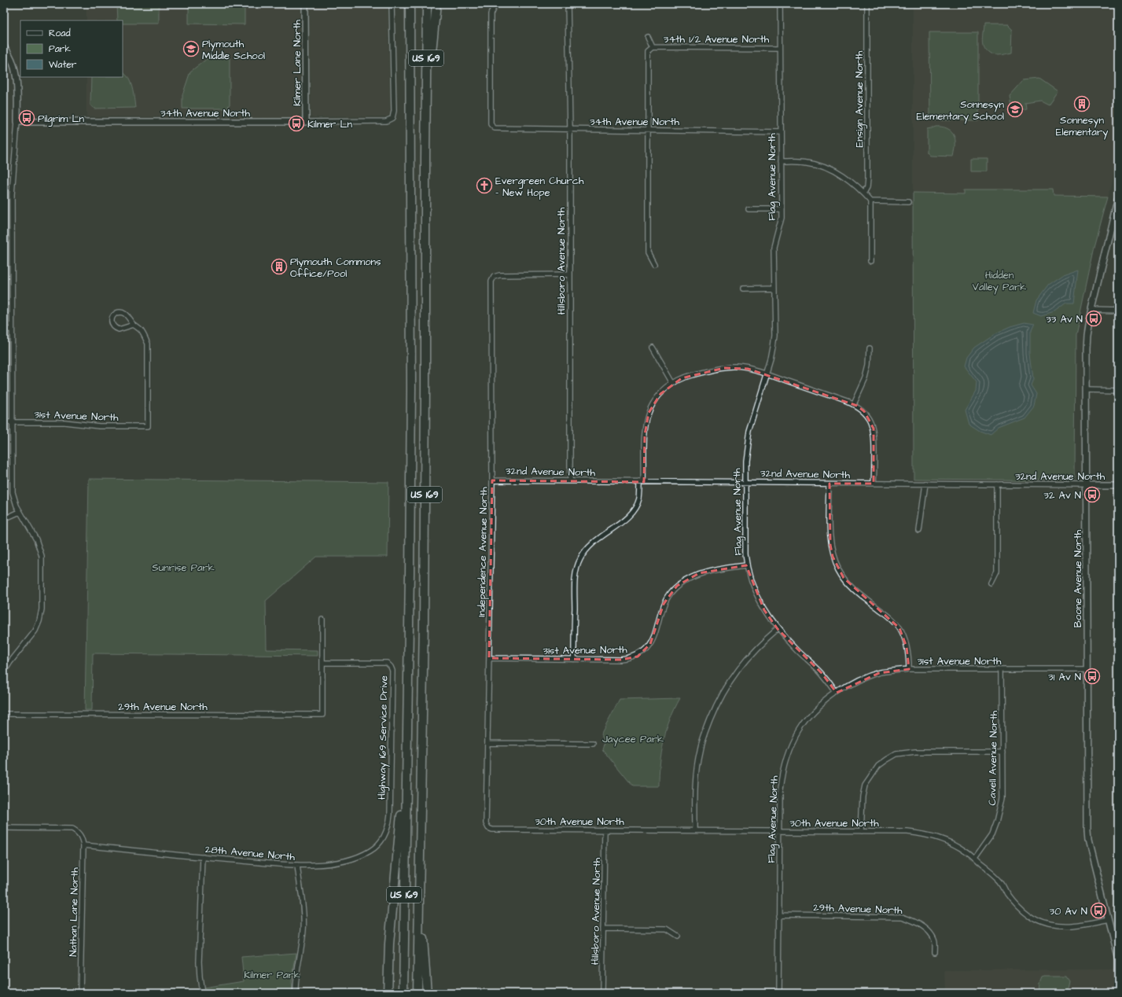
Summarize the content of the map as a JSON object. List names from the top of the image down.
{
  "streets": {
    "highway": ["US 169"],
    "street": [
      "34th 1/2 Avenue North",
      "Kilmer Lane North",
      "Ensign Avenue North",
      "34th Avenue North",
      "Flag Avenue North",
      "Hillsboro Avenue North",
      "31st Avenue North",
      "32nd Avenue North",
      "Independence Avenue North",
      "Boone Avenue North",
      "29th Avenue North",
      "Highway 169 Service Drive",
      "Cavell Avenue North",
      "30th Avenue North",
      "28th Avenue North",
      "Nathan Lane North"
    ]
  },
  "crossings": [
    ["34th 1/2 Avenue North", "Flag Avenue North"],
    ["Kilmer Lane North", "34th Avenue North"],
    ["34th Avenue North", "Flag Avenue North"],
    ["34th Avenue North", "Hillsboro Avenue North"],
    ["Flag Avenue North", "31st Avenue North"],
    ["Flag Avenue North", "32nd Avenue North"],
    ["Flag Avenue North", "29th Avenue North"],
    ["Flag Avenue North", "30th Avenue North"],
    ["Hillsboro Avenue North", "32nd Avenue North"],
    ["Hillsboro Avenue North", "Independence Avenue North"],
    ["Hillsboro Avenue North", "30th Avenue North"],
    ["31st Avenue North", "Independence Avenue North"],
    ["31st Avenue North", "Boone Avenue North"],
    ["31st Avenue North", "Cavell Avenue North"],
    ["32nd Avenue North", "Independence Avenue North"],
    ["32nd Avenue North", "Boone Avenue North"],
    ["Independence Avenue North", "30th Avenue North"],
    ["Boone Avenue North", "30th Avenue North"],
    ["29th Avenue North", "Highway 169 Service Drive"],
    ["Highway 169 Service Drive", "28th Avenue North"],
    ["Cavell Avenue North", "30th Avenue North"],
    ["28th Avenue North", "Nathan Lane North"]
  ],
  "parks": [
    "Hidden Valley Park",
    "Sunrise Park",
    "Jaycee Park",
    "Kilmer Park"
  ],
  "places": {
    "school or university": ["Plymouth Middle School", "Sonnesyn Elementary School"],
    "building": ["Sonnesyn Elementary", "Plymouth Commons Office/Pool"],
    "bus stop": [
      "Pilgrim Ln",
      "Kilmer Ln",
      "33 Av N",
      "32 Av N",
      "31 Av N",
      "30 Av N"
    ],
    "church": ["Evergreen Church - New Hope"]
  },
  "legend": ["Road", "Park", "Water"]
}
